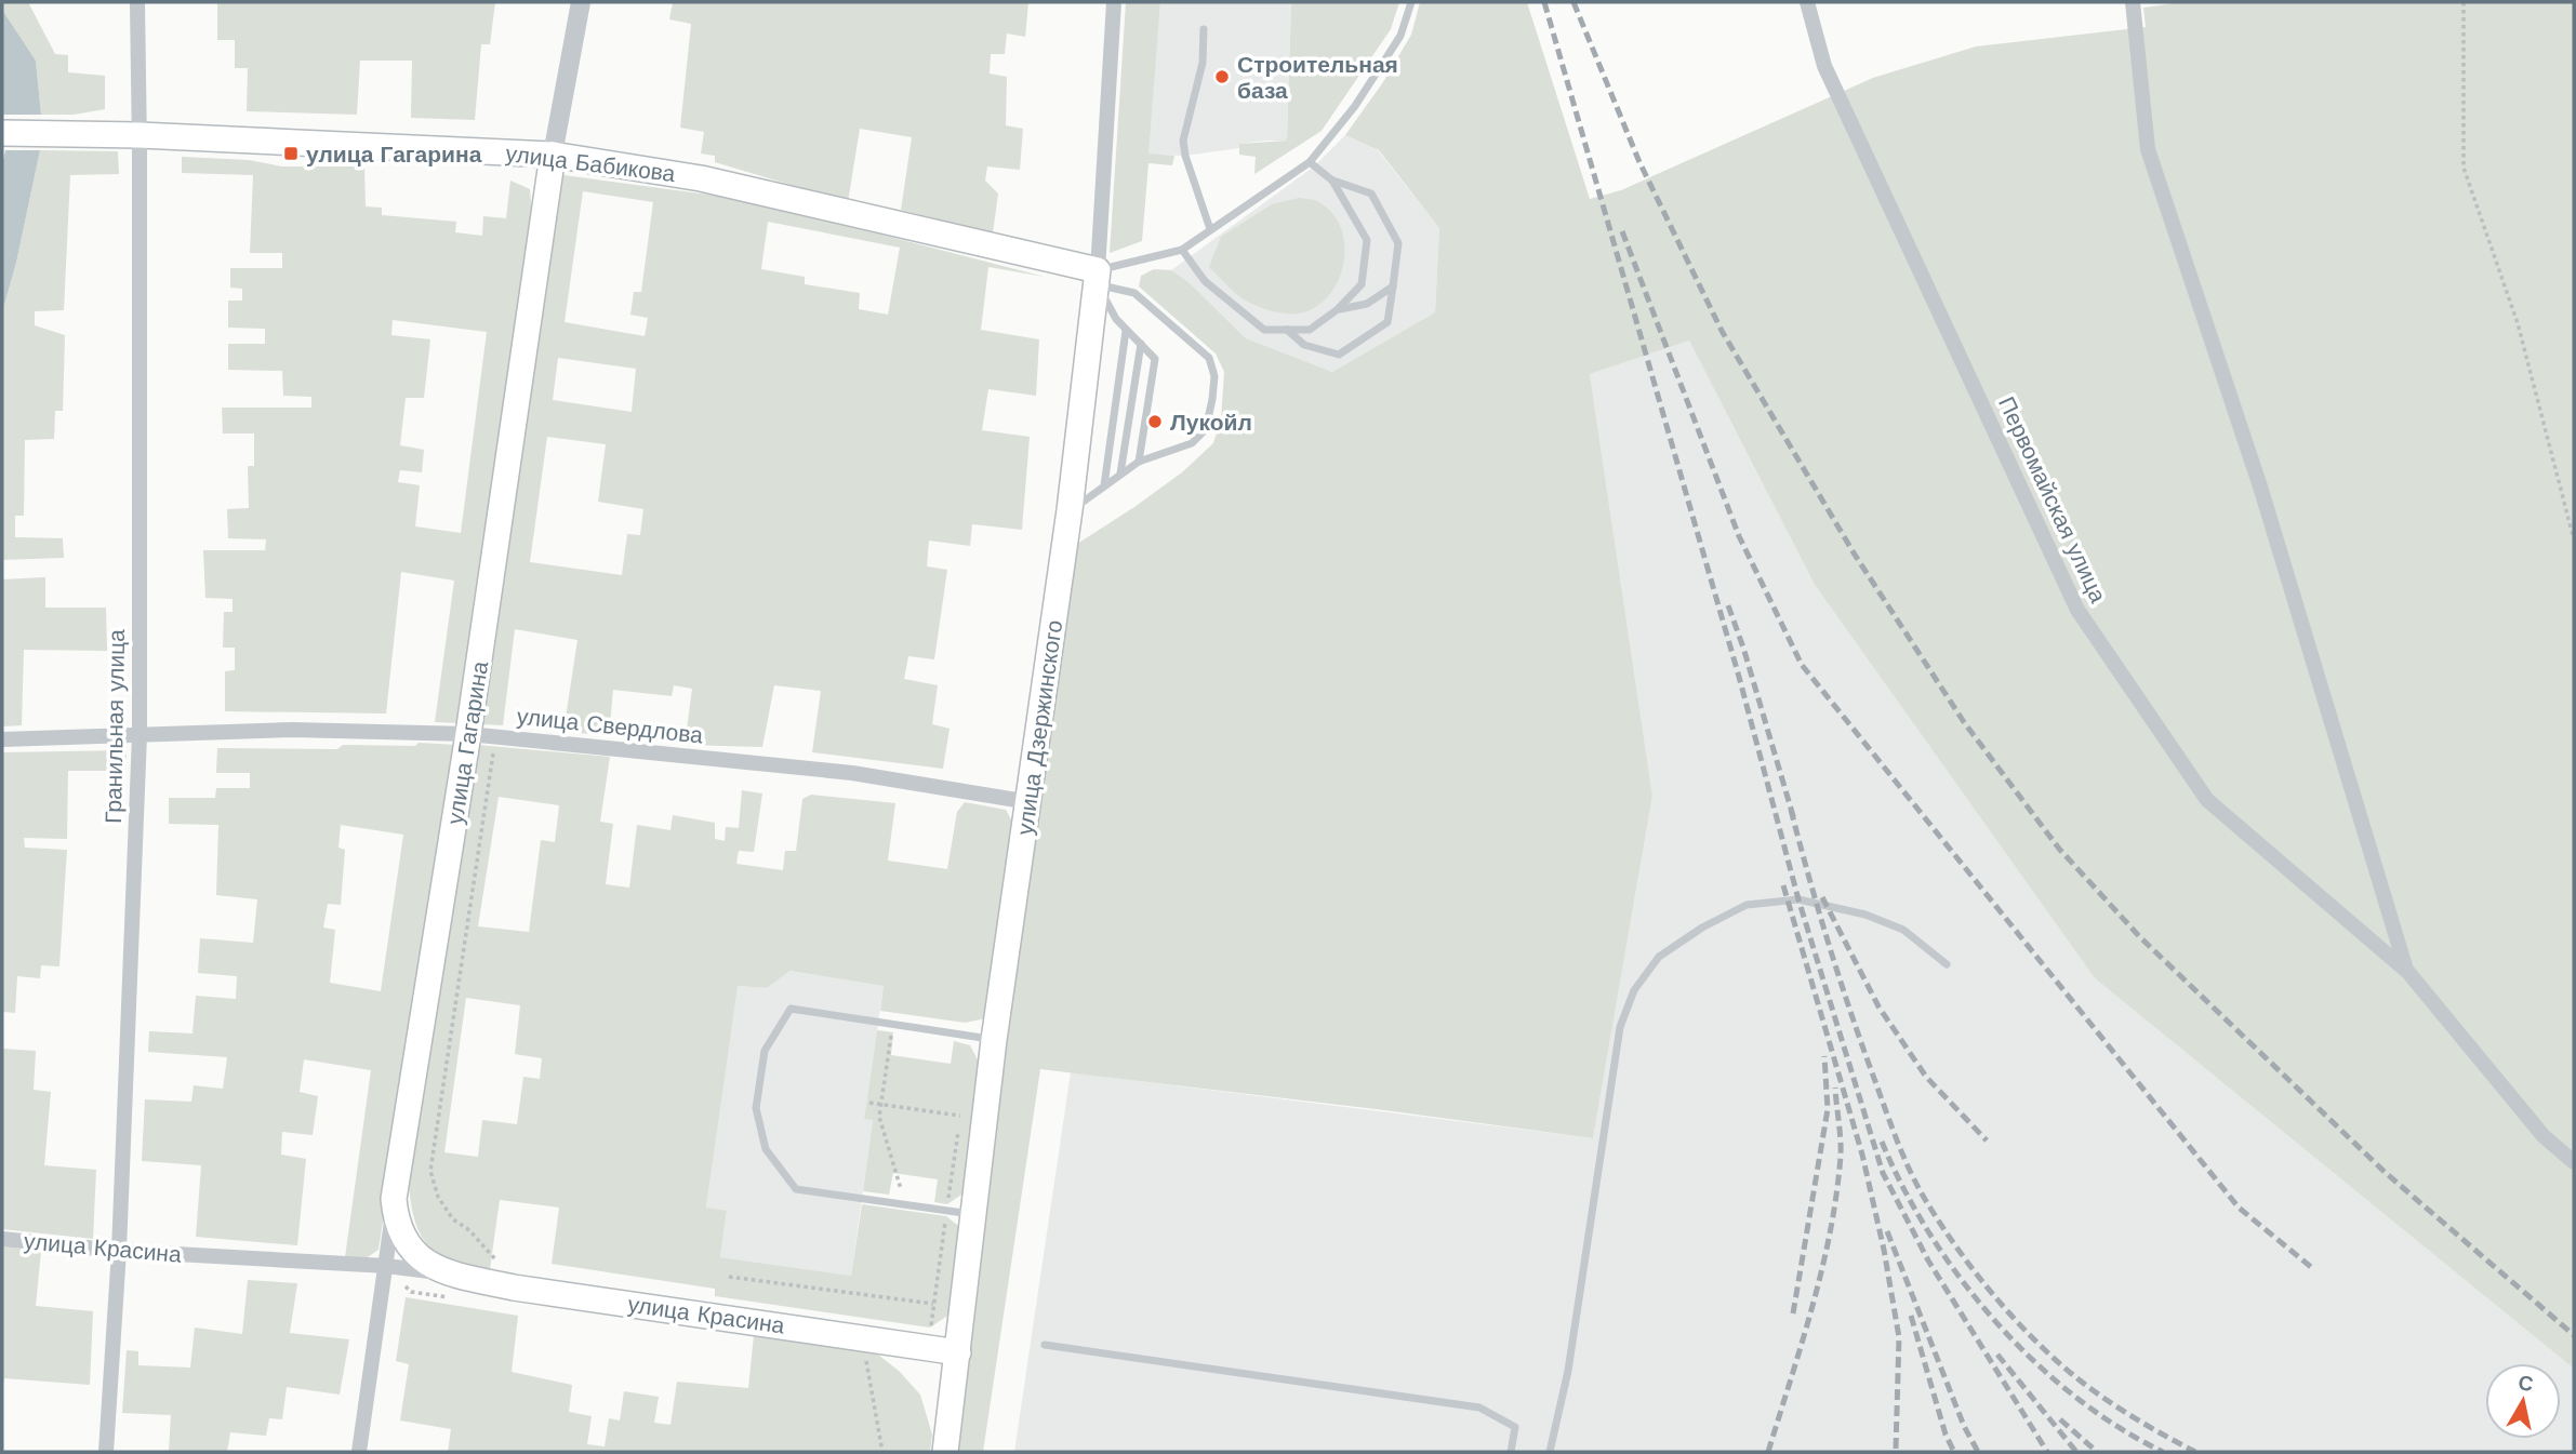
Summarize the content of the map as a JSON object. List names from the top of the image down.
{
  "streets": {
    "main road": [
      "улица Бабикова",
      "улица Дзержинского",
      "улица Гагарина",
      "улица Красина"
    ],
    "street": ["Первомайская улица", "улица Свердлова", "Гранильная улица"]
  },
  "crossings": [
    ["улица Бабикова", "Гранильная улица"],
    ["улица Бабикова", "улица Дзержинского"],
    ["улица Бабикова", "улица Гагарина"],
    ["улица Свердлова", "Гранильная улица"],
    ["улица Свердлова", "улица Дзержинского"],
    ["улица Свердлова", "улица Гагарина"],
    ["Гранильная улица", "улица Красина"],
    ["улица Дзержинского", "улица Красина"],
    ["улица Гагарина", "улица Красина"]
  ],
  "places": {
    "other": ["Строительная база", "Лукойл"],
    "transit": ["улица Гагарина"]
  },
  "north": "top"
}
